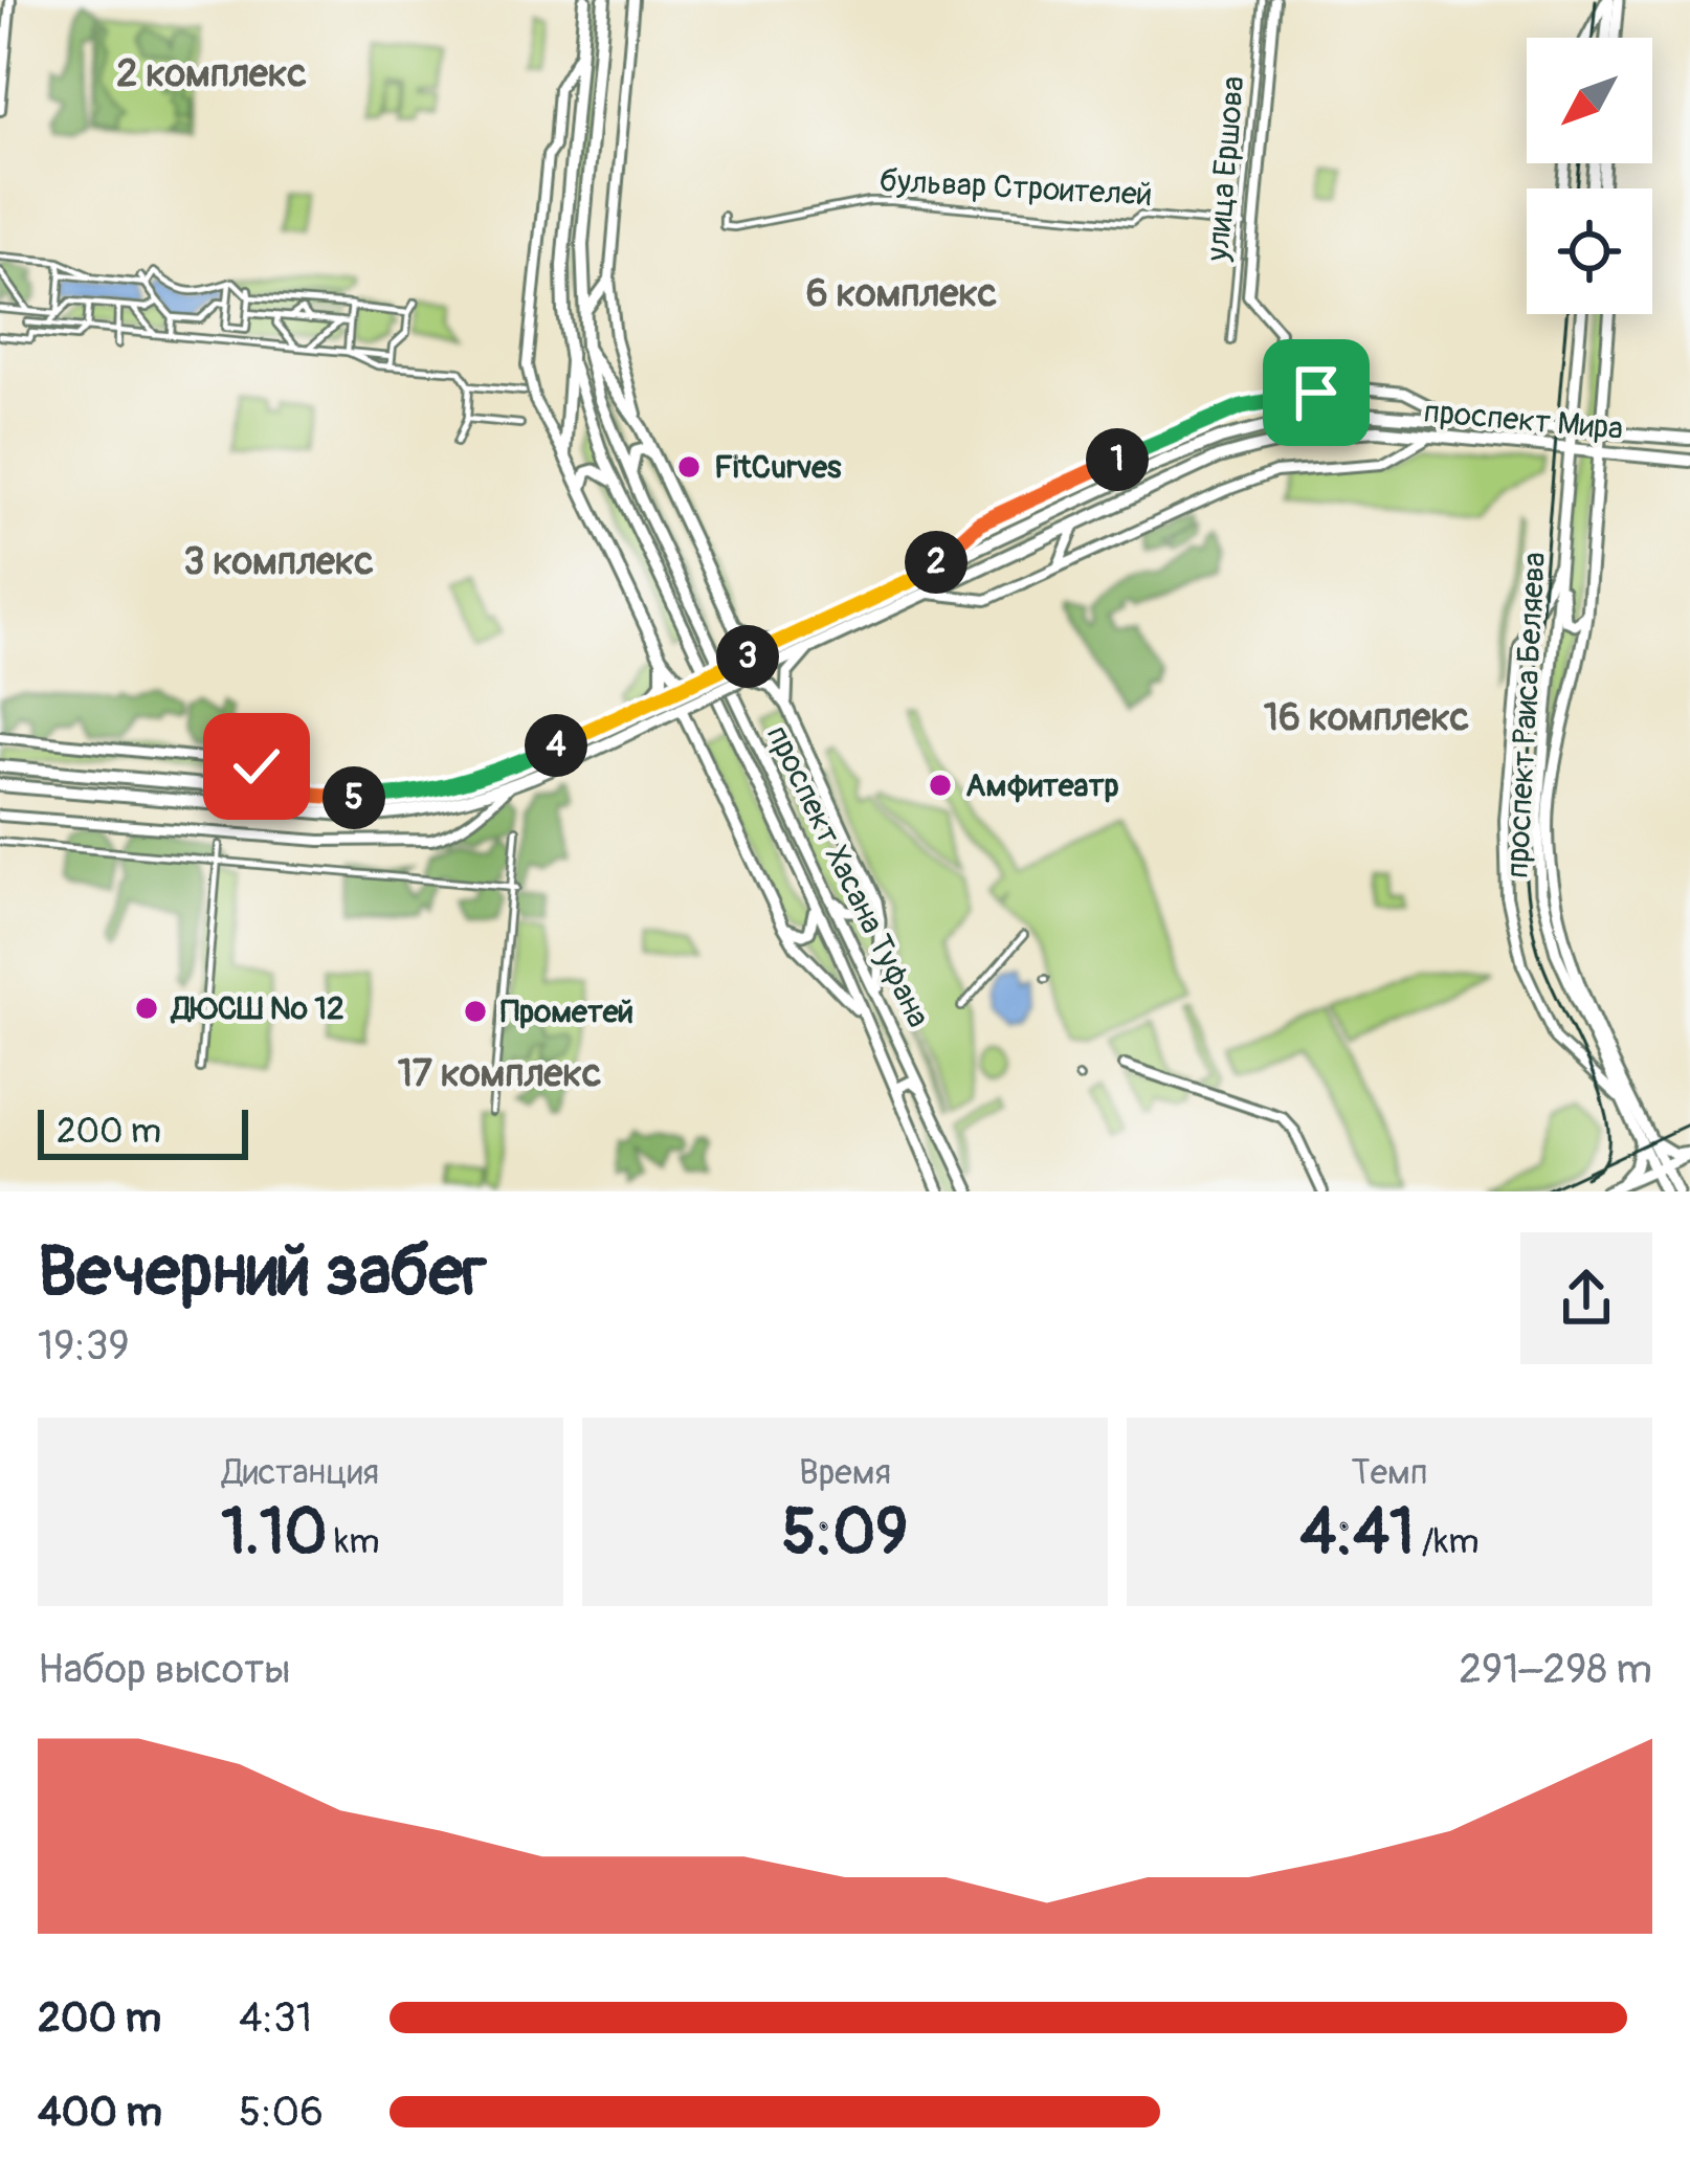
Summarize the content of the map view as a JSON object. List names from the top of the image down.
{
  "streets": {
    "main road": ["проспект Мира", "проспект Раиса Беляева", "проспект Хасана Туфана"],
    "street": ["улица Ершова", "бульвар Строителей"]
  },
  "crossings": [
    ["улица Ершова", "бульвар Строителей"],
    ["проспект Мира", "проспект Раиса Беляева"]
  ],
  "districts": [
    "2 комплекс",
    "6 комплекс",
    "3 комплекс",
    "16 комплекс",
    "17 комплекс"
  ],
  "places": [
    "FitCurves",
    "Амфитеатр",
    "ДЮСШ № 12",
    "Прометей"
  ],
  "scale_bar": "200 m",
  "north": "bottom left",
  "page": {
    "pins": [
      "1",
      "2",
      "3",
      "4",
      "5"
    ],
    "scale": "200 m",
    "heading": ["Вечерний забег", "19:39"],
    "stats": [
      ["Дистанция", "1.10 km"],
      ["Время", "5:09"],
      ["Темп", "4:41 /km"]
    ],
    "chart": ["Набор высоты", "291–298 m"],
    "list": [
      {
        "name": "200 m",
        "note": "4:31"
      },
      {
        "name": "400 m",
        "note": "5:06"
      }
    ]
  }
}
